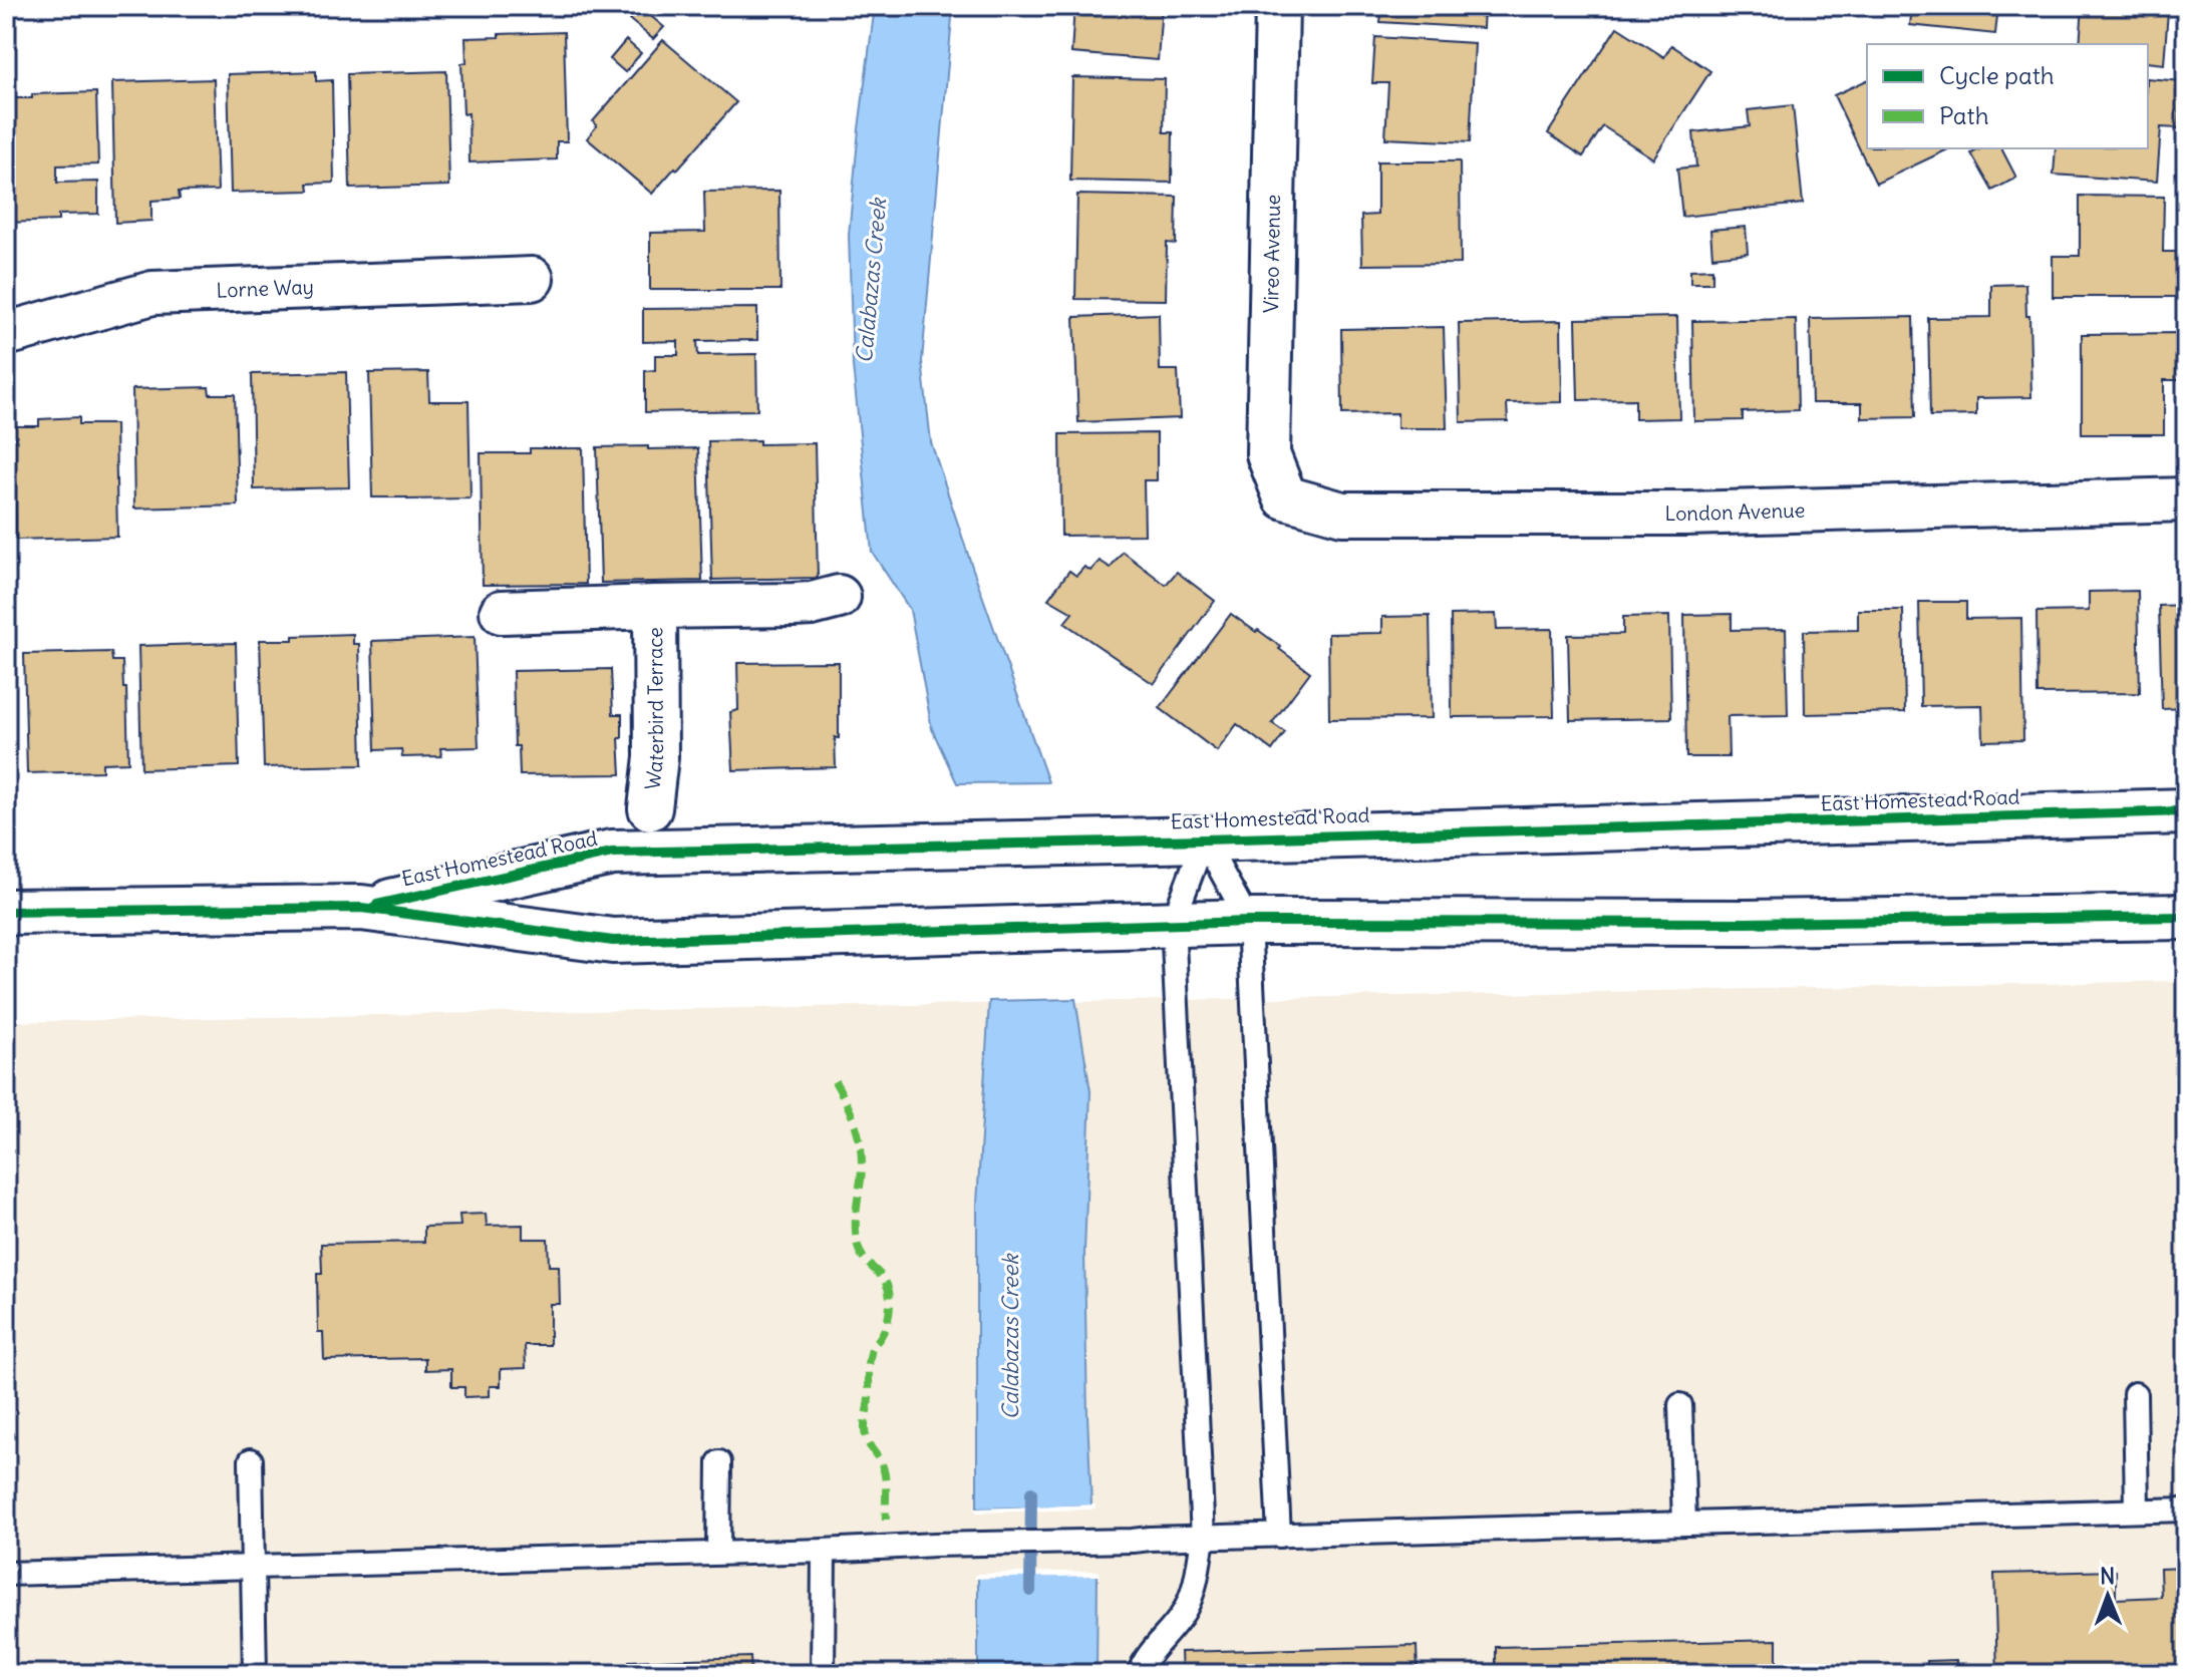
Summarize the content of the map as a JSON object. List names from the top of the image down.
{
  "streets": {
    "main road": ["East Homestead Road"],
    "street": [
      "Vireo Avenue",
      "Lorne Way",
      "London Avenue",
      "Waterbird Terrace"
    ]
  },
  "crossings": [
    ["Vireo Avenue", "London Avenue"]
  ],
  "water": ["Calabazas Creek"],
  "legend": ["Cycle path", "Path"],
  "north": "top"
}
